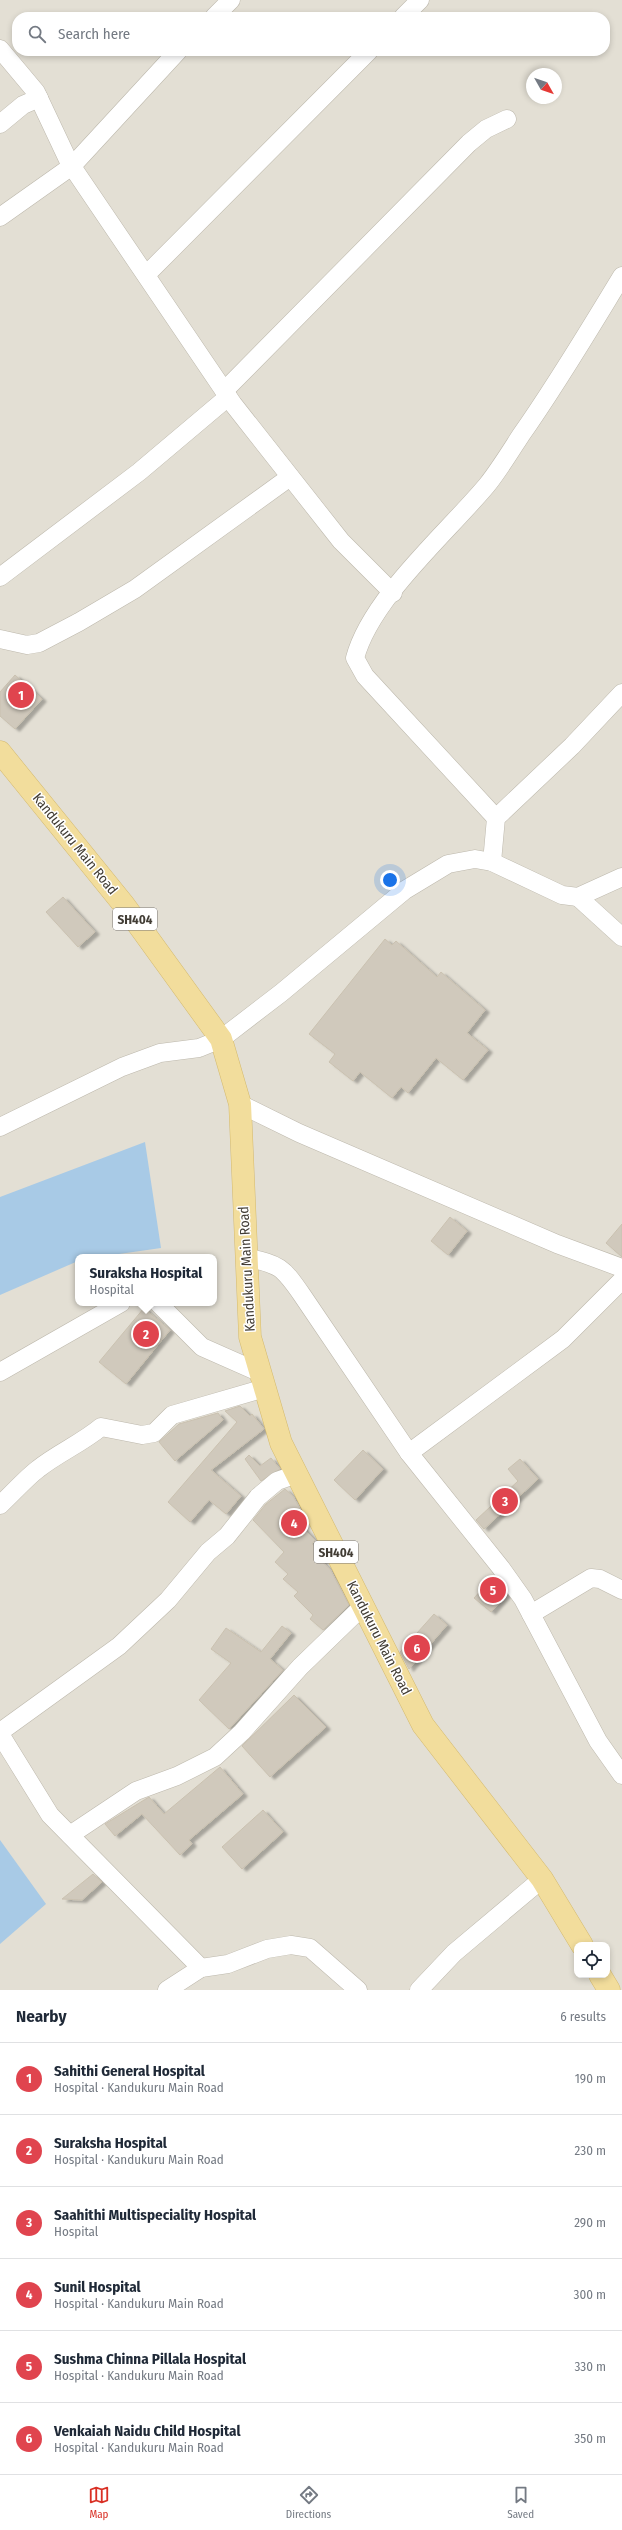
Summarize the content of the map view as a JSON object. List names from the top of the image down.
{
  "streets": {
    "main road": ["Kandukuru Main Road", "SH404"]
  },
  "north": "bottom right",
  "page": {
    "search": "Search here",
    "pins": [
      "1",
      "2",
      "3",
      "4",
      "5",
      "6"
    ],
    "popup": ["Suraksha Hospital", "Hospital"],
    "heading": ["Nearby", "6 results"],
    "list": [
      {
        "mark": "1",
        "name": "Sahithi General Hospital",
        "note": "Hospital · Kandukuru Main Road",
        "value": "190 m"
      },
      {
        "mark": "2",
        "name": "Suraksha Hospital",
        "note": "Hospital · Kandukuru Main Road",
        "value": "230 m"
      },
      {
        "mark": "3",
        "name": "Saahithi Multispeciality Hospital",
        "note": "Hospital",
        "value": "290 m"
      },
      {
        "mark": "4",
        "name": "Sunil Hospital",
        "note": "Hospital · Kandukuru Main Road",
        "value": "300 m"
      },
      {
        "mark": "5",
        "name": "Sushma Chinna Pillala Hospital",
        "note": "Hospital · Kandukuru Main Road",
        "value": "330 m"
      },
      {
        "mark": "6",
        "name": "Venkaiah Naidu Child Hospital",
        "note": "Hospital · Kandukuru Main Road",
        "value": "350 m"
      }
    ],
    "nav": ["Map", "Directions", "Saved"]
  }
}
